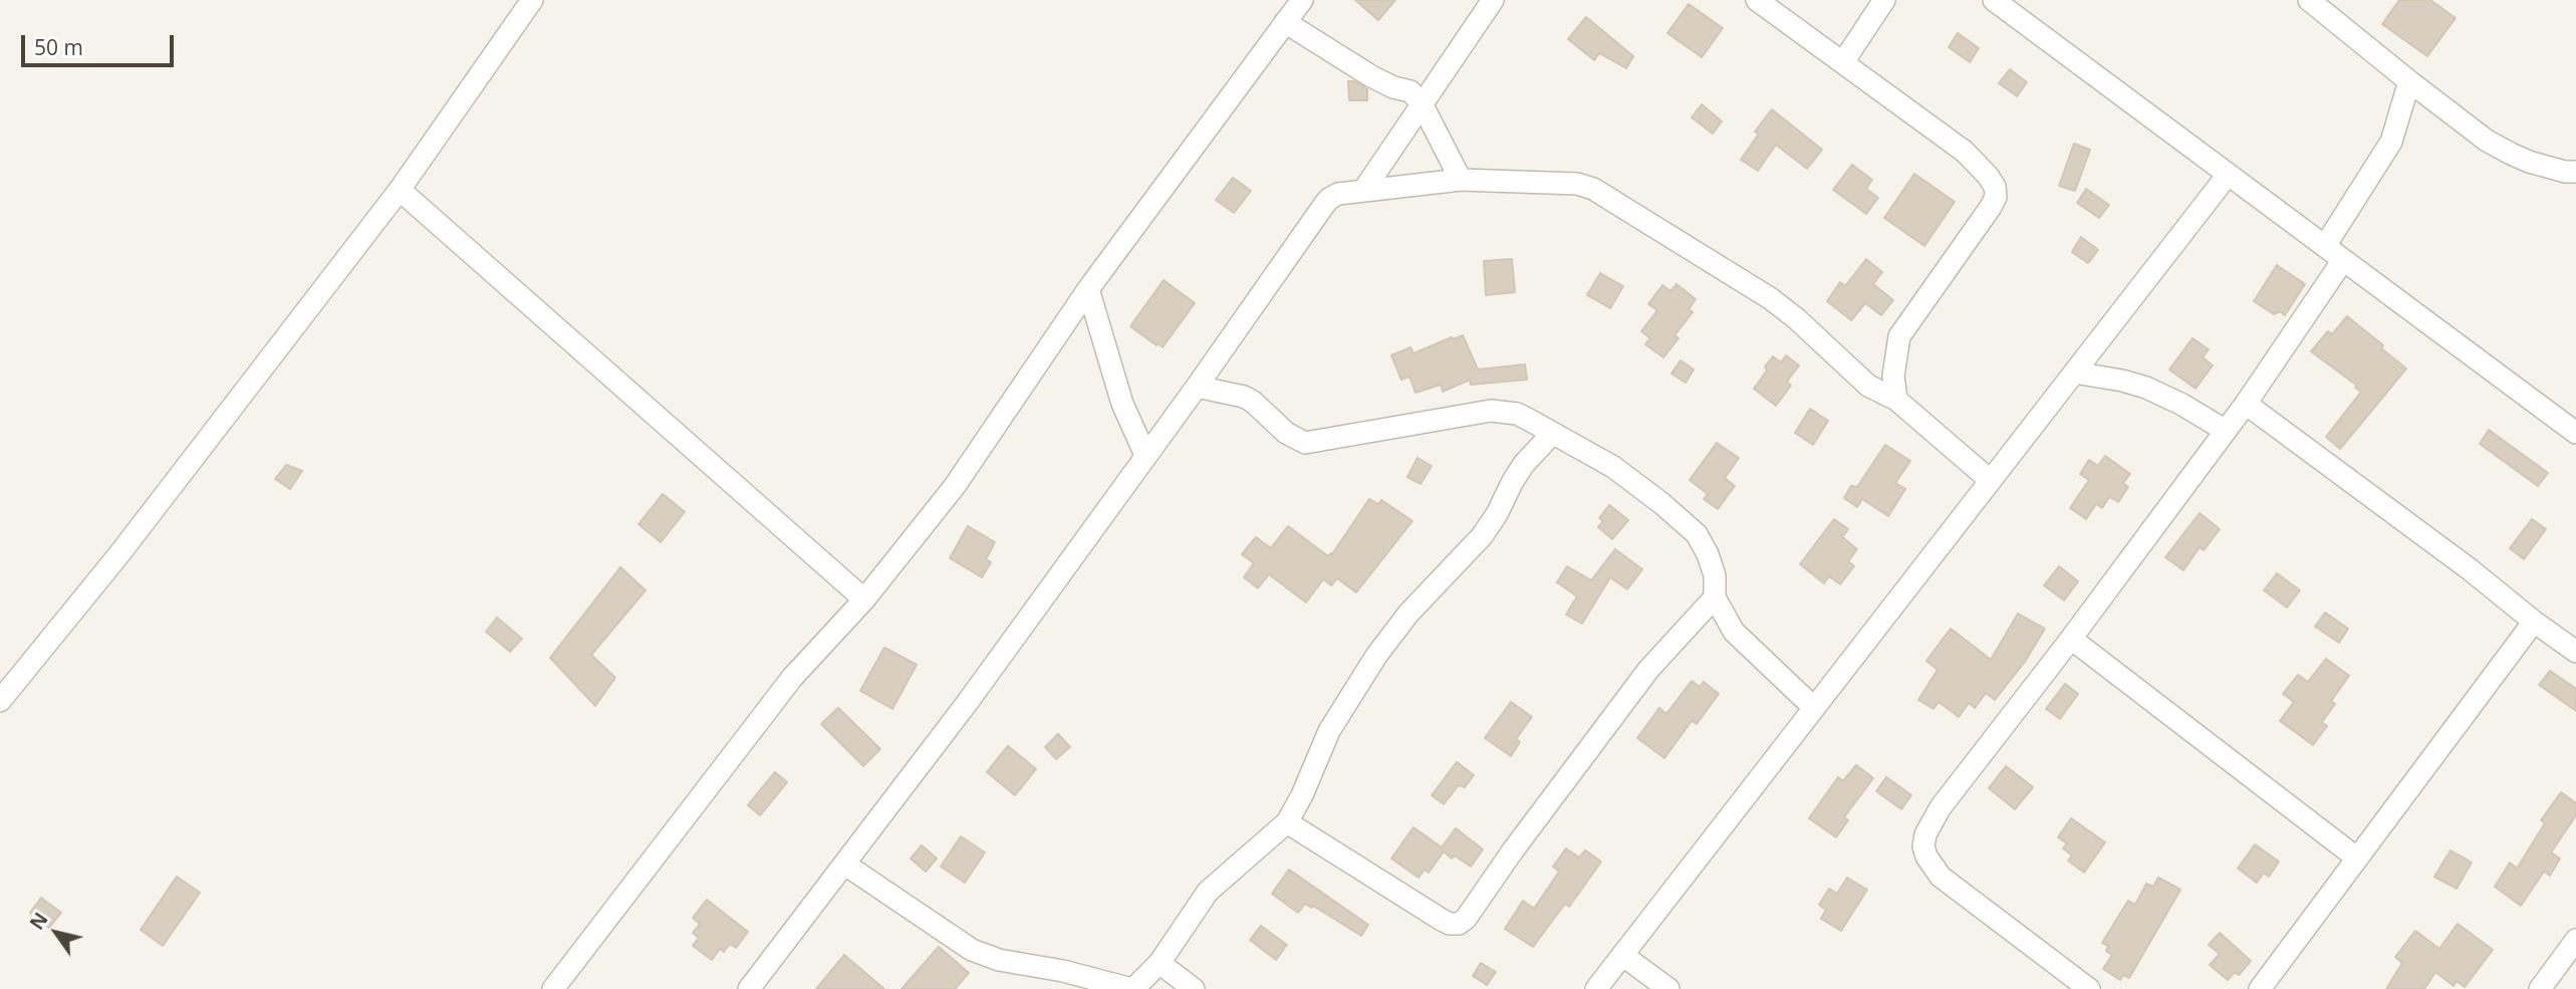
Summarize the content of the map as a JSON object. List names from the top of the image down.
{
  "scale_bar": "50 m",
  "north": "top left"
}
